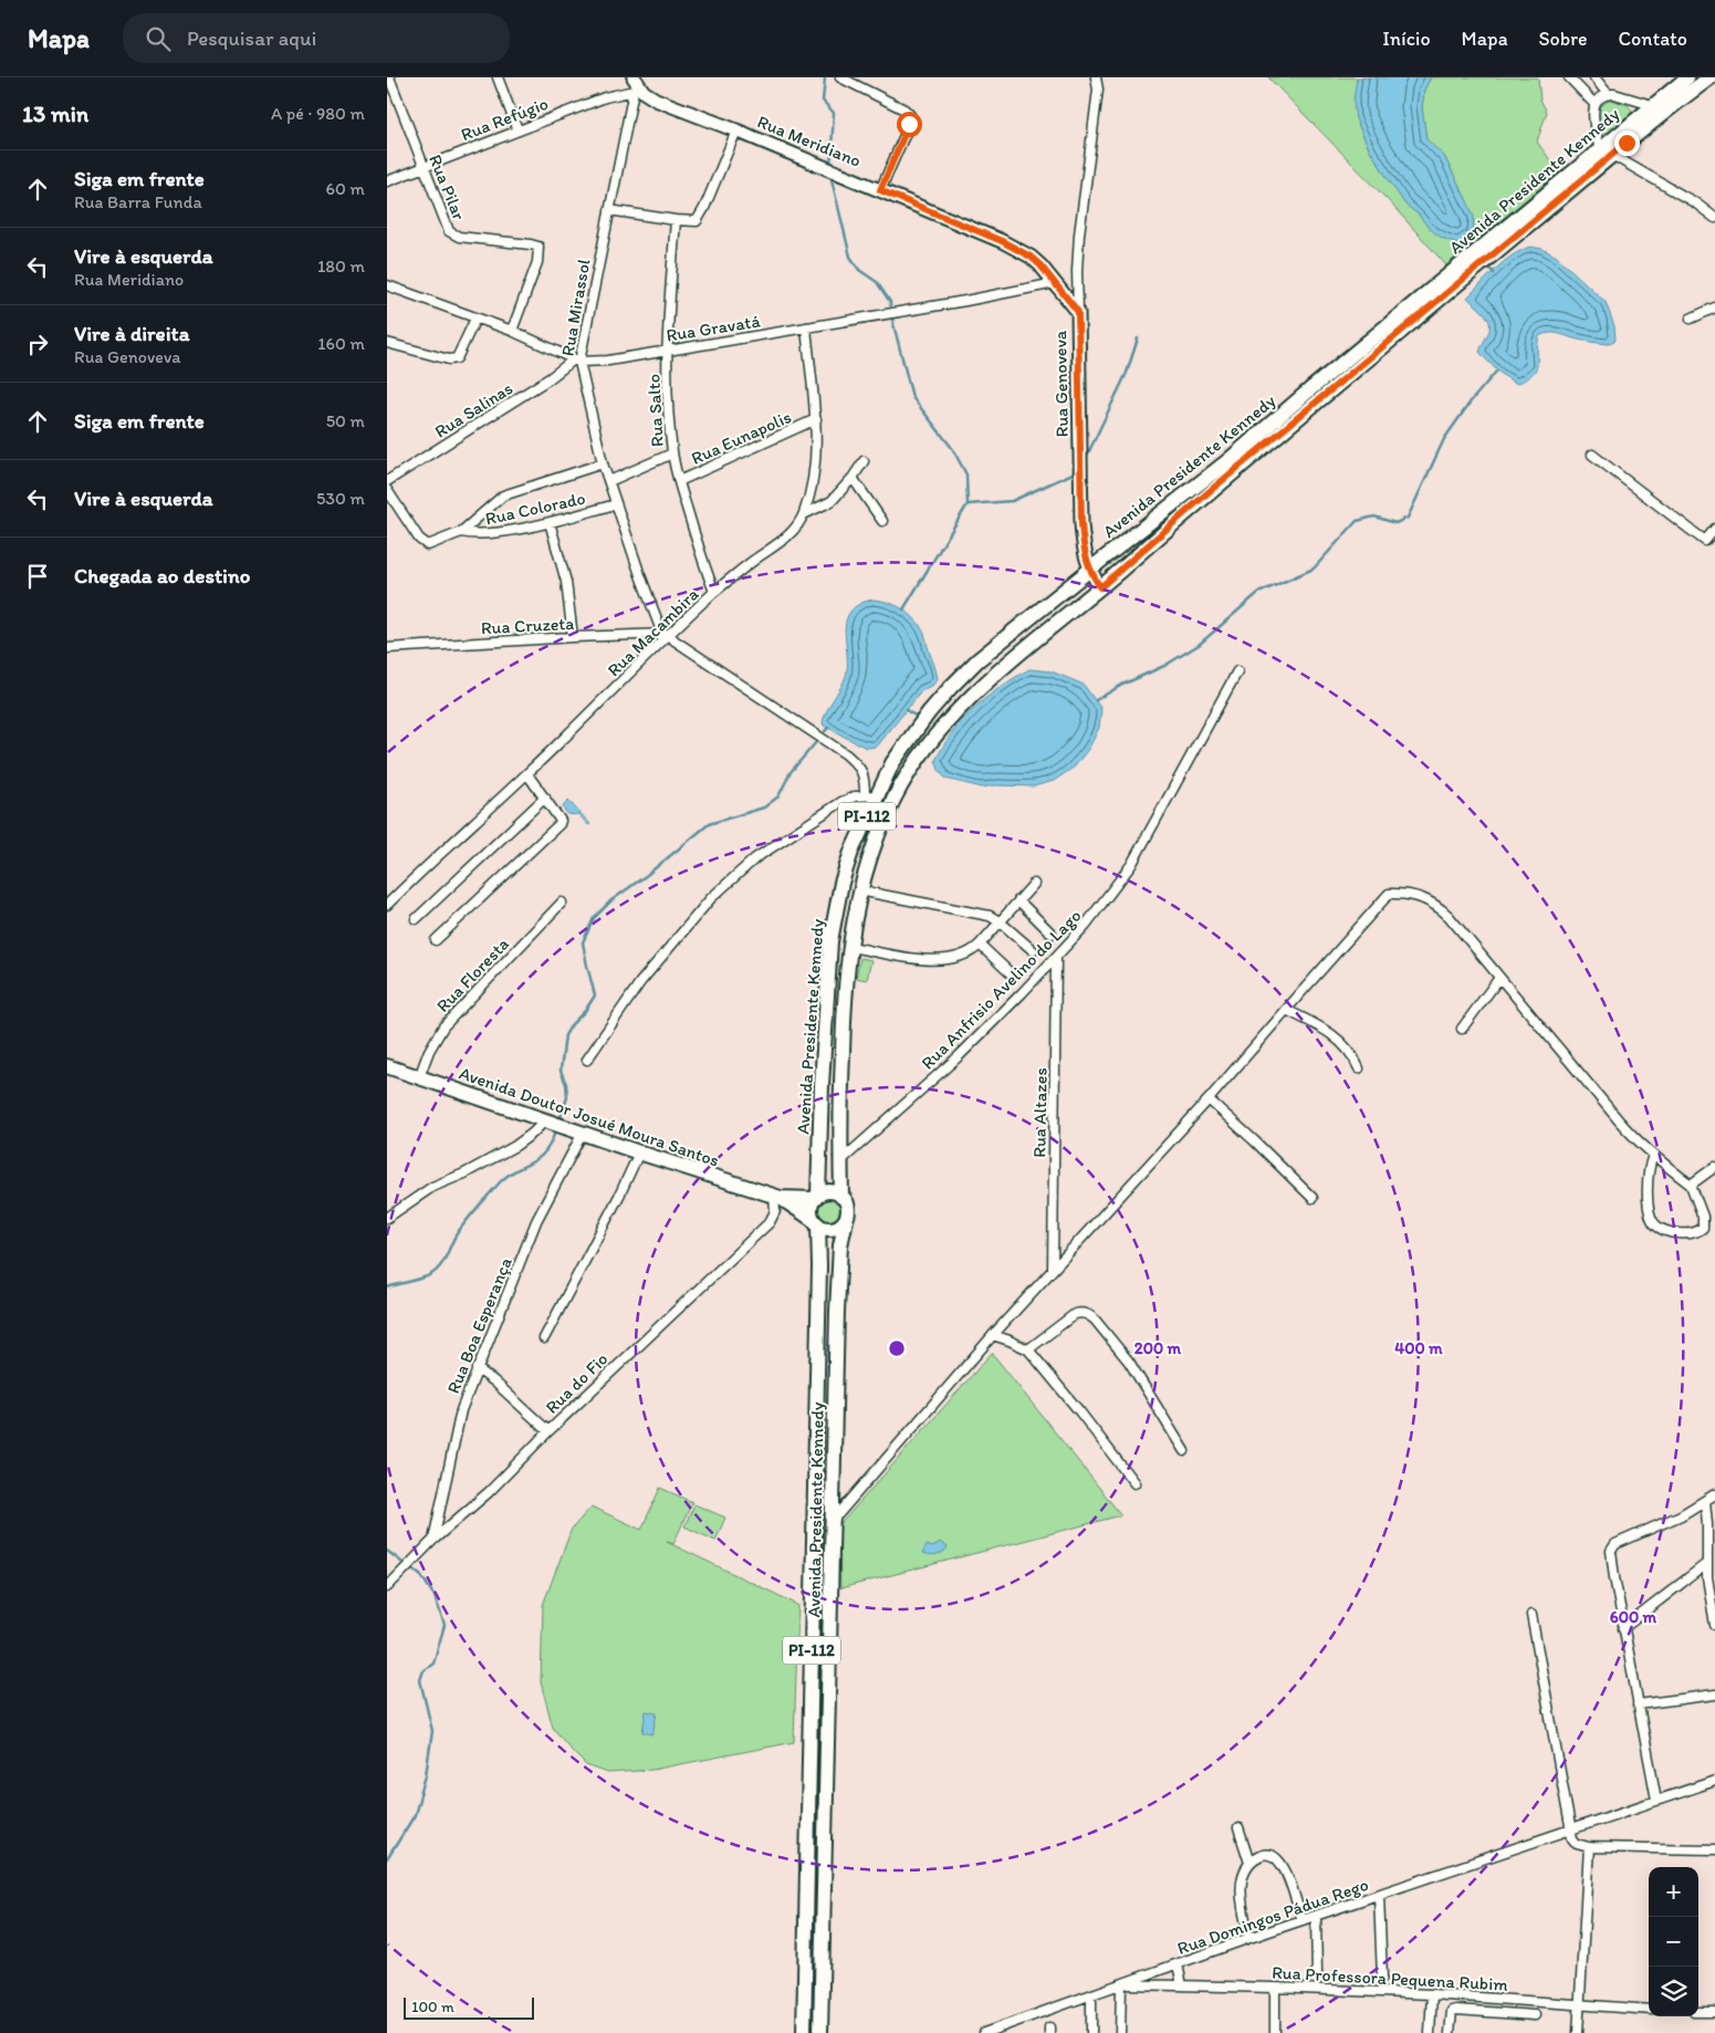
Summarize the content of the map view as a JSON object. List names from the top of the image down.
{
  "streets": {
    "main road": ["Avenida Presidente Kennedy", "PI-112", "Avenida Doutor Josué Moura Santos"],
    "street": [
      "Rua Refúgio",
      "Rua Meridiano",
      "Rua Pilar",
      "Rua Mirassol",
      "Rua Gravatá",
      "Rua Genoveva",
      "Rua Salinas",
      "Rua Salto",
      "Rua Eunapolis",
      "Rua Colorado",
      "Rua Cruzeta",
      "Rua Macambira",
      "Rua Floresta",
      "Rua Anfrisio Avelino do Lago",
      "Rua Altazes",
      "Rua Boa Esperança",
      "Rua do Fio",
      "Rua Domingos Pádua Rego",
      "Rua Professora Pequena Rubim"
    ]
  },
  "crossings": [
    ["Rua Refúgio", "Rua Meridiano"],
    ["Rua Refúgio", "Rua Pilar"],
    ["Rua Refúgio", "Rua Mirassol"],
    ["Rua Meridiano", "Rua Mirassol"],
    ["Rua Meridiano", "Rua Gravatá"],
    ["Rua Meridiano", "Rua Genoveva"],
    ["Avenida Presidente Kennedy", "Rua Genoveva"],
    ["Avenida Presidente Kennedy", "Rua Anfrisio Avelino do Lago"],
    ["Rua Pilar", "Rua Gravatá"],
    ["Rua Mirassol", "Rua Gravatá"],
    ["Rua Mirassol", "Rua Salinas"],
    ["Rua Mirassol", "Rua Colorado"],
    ["Rua Mirassol", "Rua Cruzeta"],
    ["Rua Mirassol", "Rua Macambira"],
    ["Rua Gravatá", "Rua Salinas"],
    ["Rua Gravatá", "Rua Salto"],
    ["Rua Gravatá", "Rua Macambira"],
    ["Rua Salto", "Rua Eunapolis"],
    ["Rua Salto", "Rua Macambira"],
    ["Rua Eunapolis", "Rua Macambira"],
    ["Rua Cruzeta", "Rua Macambira"],
    ["Rua Floresta", "Avenida Doutor Josué Moura Santos"],
    ["Rua Anfrisio Avelino do Lago", "Rua Altazes"],
    ["Avenida Doutor Josué Moura Santos", "Rua Boa Esperança"],
    ["Avenida Doutor Josué Moura Santos", "Rua do Fio"],
    ["Rua Boa Esperança", "Rua do Fio"],
    ["Rua Domingos Pádua Rego", "Rua Professora Pequena Rubim"]
  ],
  "scale_bar": "100 m",
  "page": {
    "header": "Mapa",
    "search": "Pesquisar aqui",
    "nav": [
      "Início",
      "Mapa",
      "Sobre",
      "Contato"
    ],
    "heading": ["13 min", "A pé · 980 m"],
    "list": [
      ["Siga em frente", "Rua Barra Funda", "60 m"],
      ["Vire à esquerda", "Rua Meridiano", "180 m"],
      ["Vire à direita", "Rua Genoveva", "160 m"],
      ["Siga em frente", "50 m"],
      ["Vire à esquerda", "530 m"],
      "Chegada ao destino"
    ],
    "map_buttons": ["+", "−"],
    "scale": "100 m"
  },
  "rings": ["200 m", "400 m", "600 m"]
}
